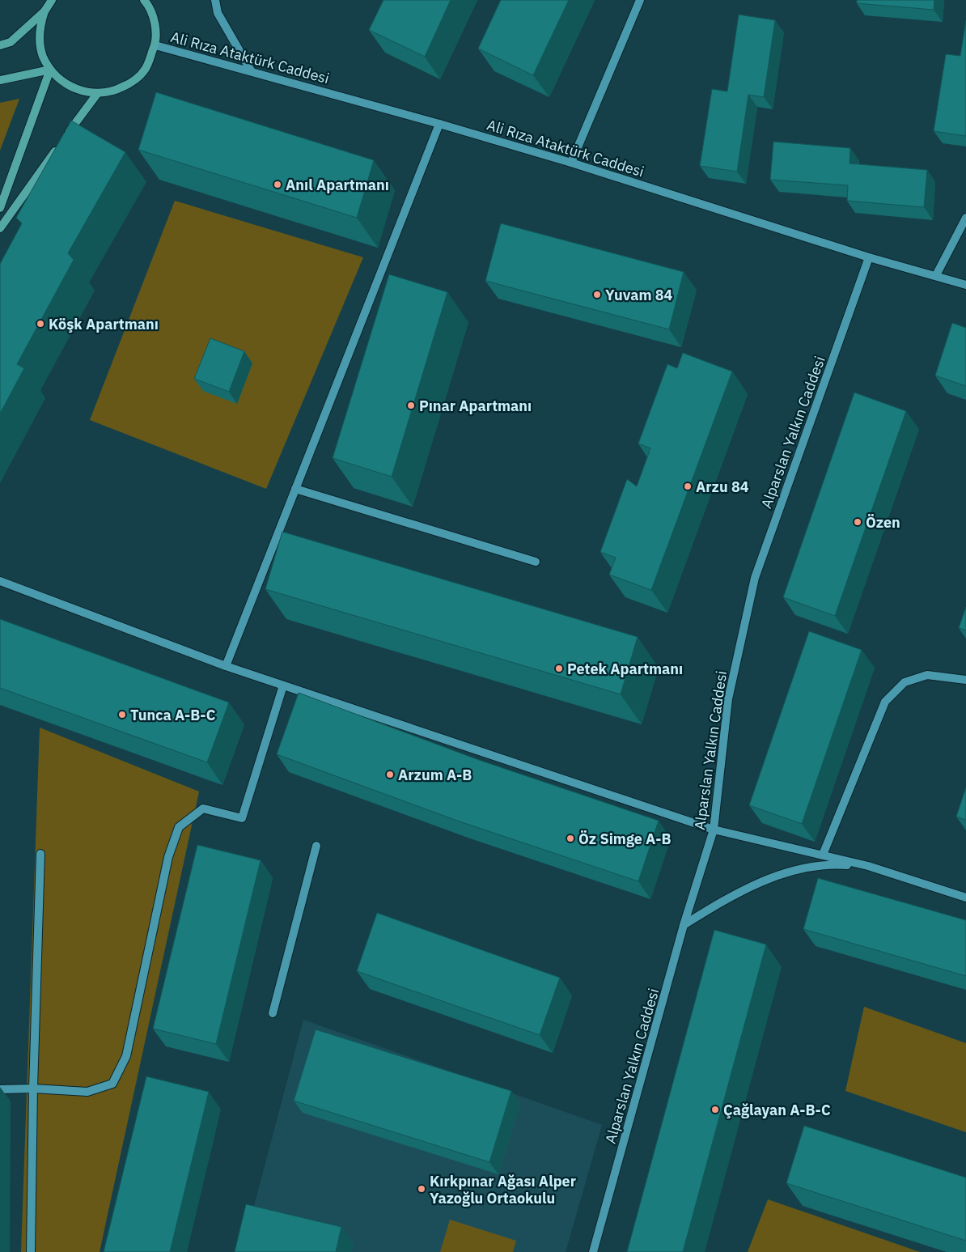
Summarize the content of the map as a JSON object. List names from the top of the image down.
{
  "streets": {
    "street": ["Ali Rıza Ataktürk Caddesi", "Alparslan Yalkın Caddesi"]
  },
  "crossings": [
    ["Ali Rıza Ataktürk Caddesi", "Alparslan Yalkın Caddesi"]
  ],
  "places": [
    "Anıl Apartmanı",
    "Yuvam 84",
    "Köşk Apartmanı",
    "Pınar Apartmanı",
    "Arzu 84",
    "Özen",
    "Petek Apartmanı",
    "Tunca A-B-C",
    "Arzum A-B",
    "Öz Simge A-B",
    "Çağlayan A-B-C",
    "Kırkpınar Ağası Alper Yazoğlu Ortaokulu"
  ]
}
